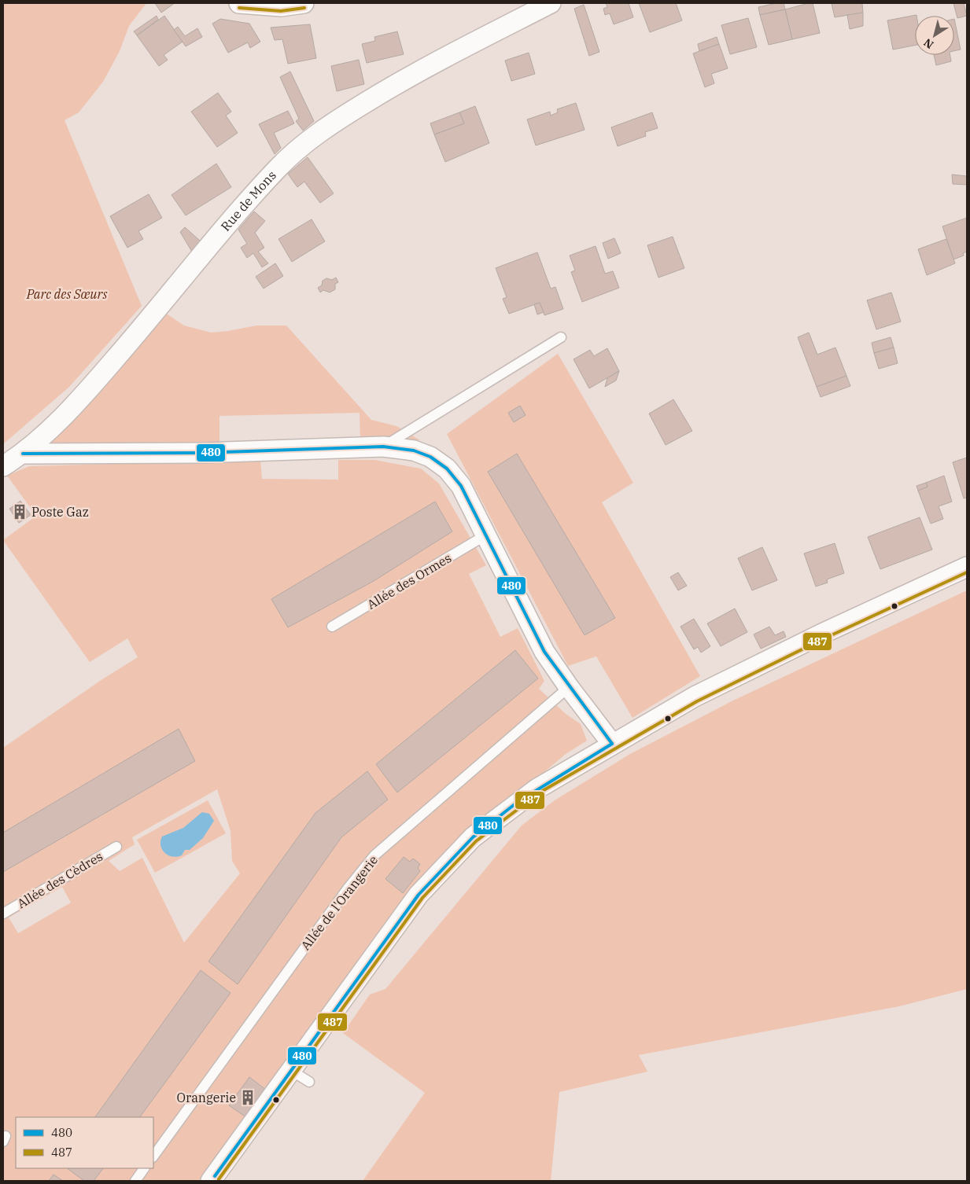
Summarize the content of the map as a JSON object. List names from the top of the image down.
{
  "streets": {
    "street": ["Rue de Mons"],
    "lane": ["Allée des Ormes", "Allée des Cèdres", "Allée de l'Orangerie"]
  },
  "parks": ["Parc des Sœurs"],
  "places": {
    "building": ["Poste Gaz", "Orangerie"]
  },
  "lines": ["transit line 487", "transit line 480"],
  "legend": ["480", "487"],
  "north": "bottom left"
}
